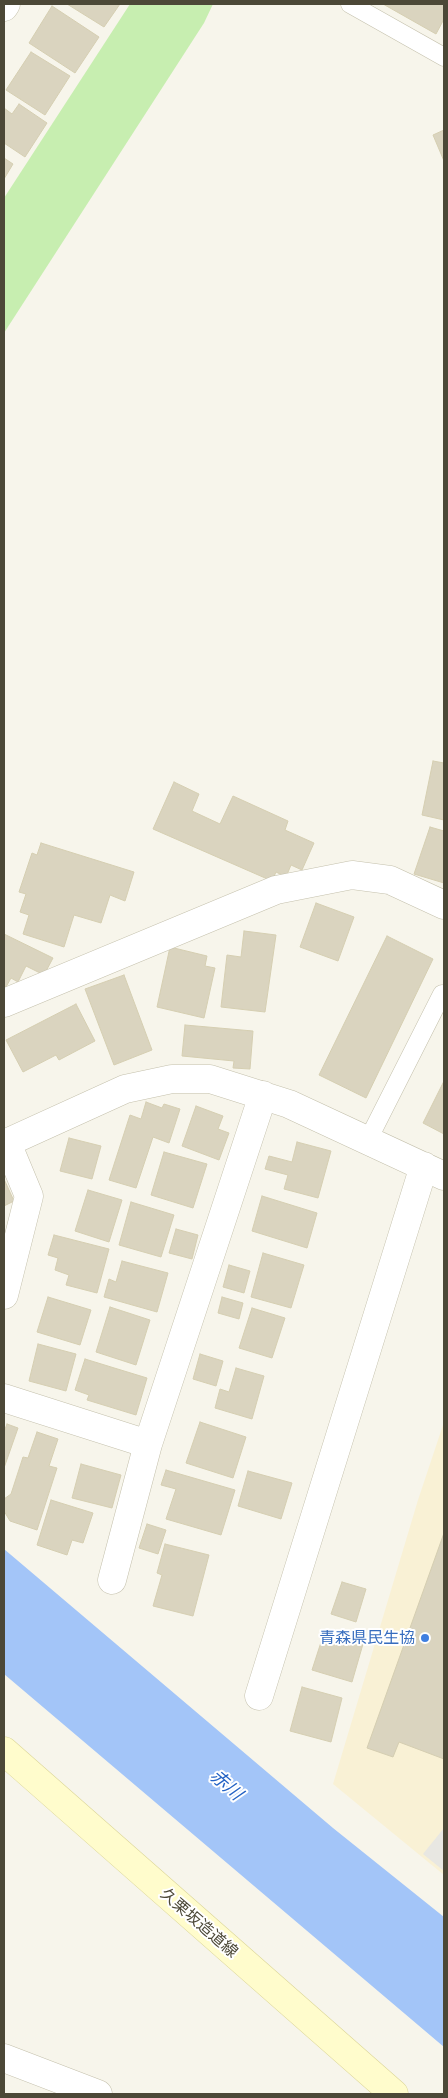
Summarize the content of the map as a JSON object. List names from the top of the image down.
{
  "streets": {
    "main road": ["久栗坂造道線"]
  },
  "water": ["赤川"],
  "places": ["青森県民生協"]
}
